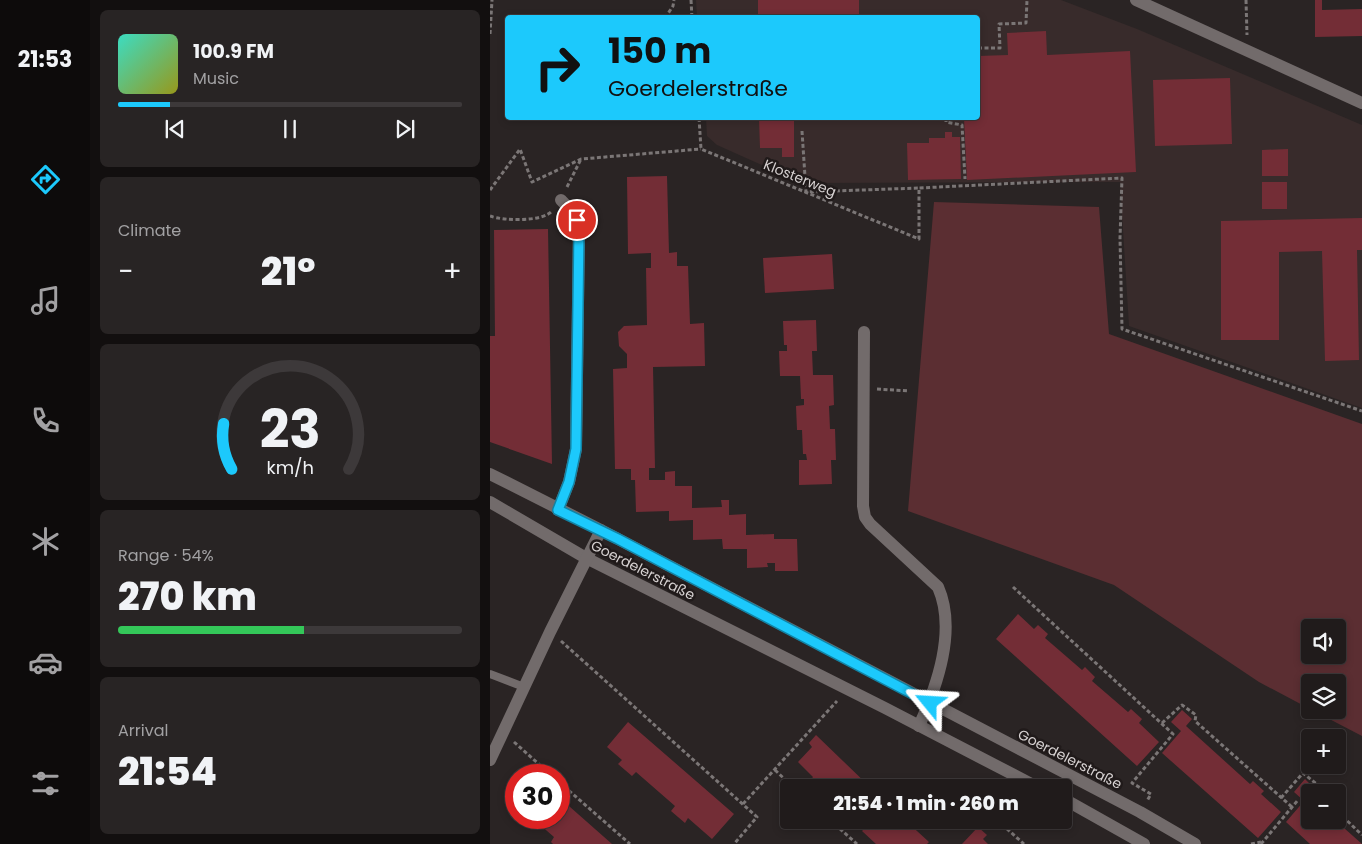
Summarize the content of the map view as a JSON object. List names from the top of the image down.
{
  "streets": {
    "street": ["Goerdelerstraße"],
    "path": ["Klosterweg"]
  },
  "page": {
    "tabs": "21:53",
    "turn": ["150 m", "Goerdelerstraße"],
    "song": ["100.9 FM", "Music"],
    "tile": [
      "Climate",
      ["Range · 54%", "270 km"],
      ["Arrival", "21:54"]
    ],
    "heat": ["−", "21°", "+"],
    "map_buttons": ["+", "−"],
    "limit": "30",
    "trip": "21:54 · 1 min · 260 m",
    "gauge": ["23", "km/h"]
  }
}
